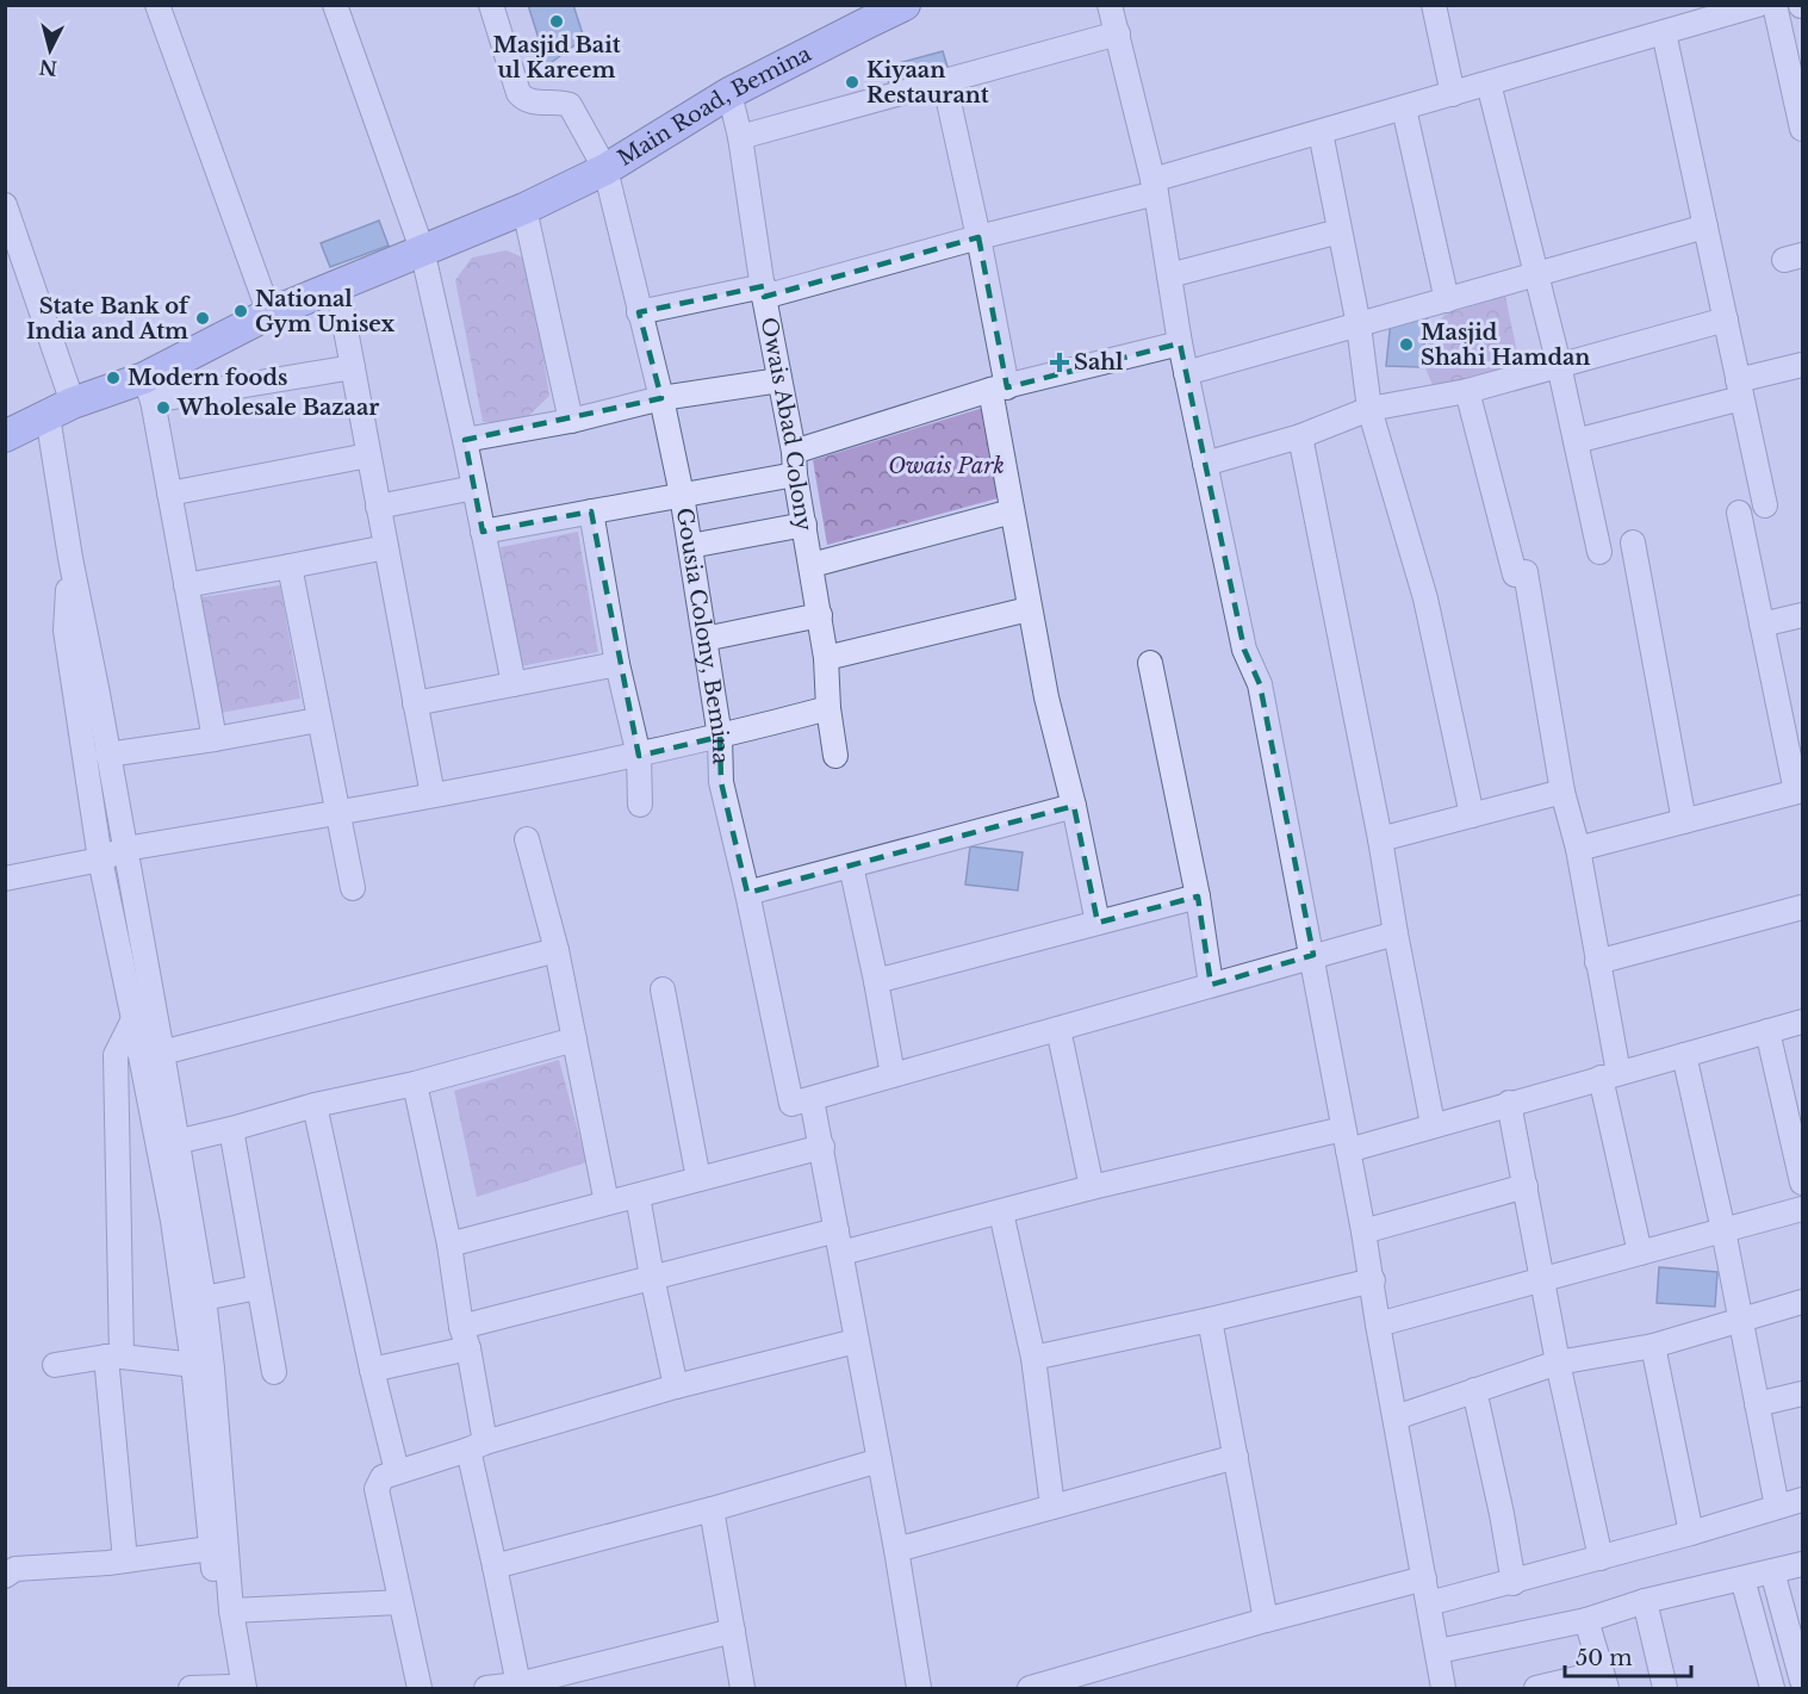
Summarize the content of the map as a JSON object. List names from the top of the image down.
{
  "streets": {
    "main road": ["Main Road, Bemina"],
    "street": ["Owais Abad Colony", "Gousia Colony, Bemina"]
  },
  "crossings": [
    ["Main Road, Bemina", "Owais Abad Colony"],
    ["Main Road, Bemina", "Gousia Colony, Bemina"]
  ],
  "parks": ["Owais Park"],
  "places": {
    "other": [
      "Masjid Bait ul Kareem",
      "Kiyaan Restaurant",
      "National Gym Unisex",
      "State Bank of India and Atm",
      "Masjid Shahi Hamdan",
      "Modern foods",
      "Wholesale Bazaar"
    ],
    "health": ["Sahl"]
  },
  "scale_bar": "50 m",
  "north": "bottom"
}
